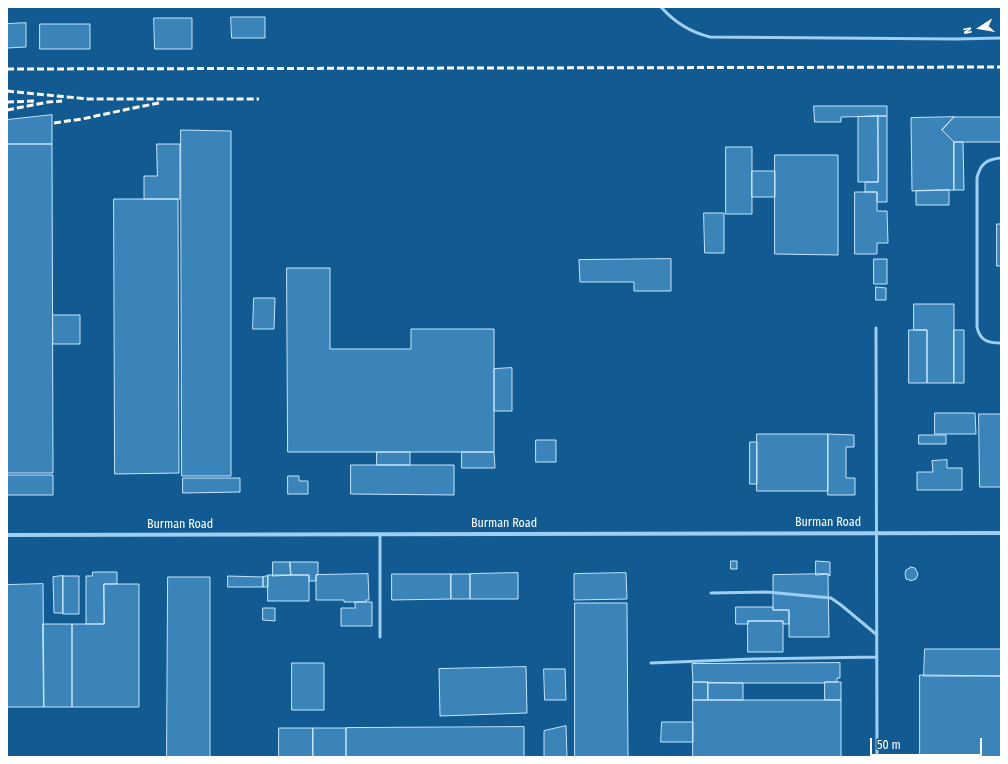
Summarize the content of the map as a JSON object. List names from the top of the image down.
{
  "streets": {
    "street": ["Burman Road"]
  },
  "scale_bar": "50 m",
  "north": "left"
}
